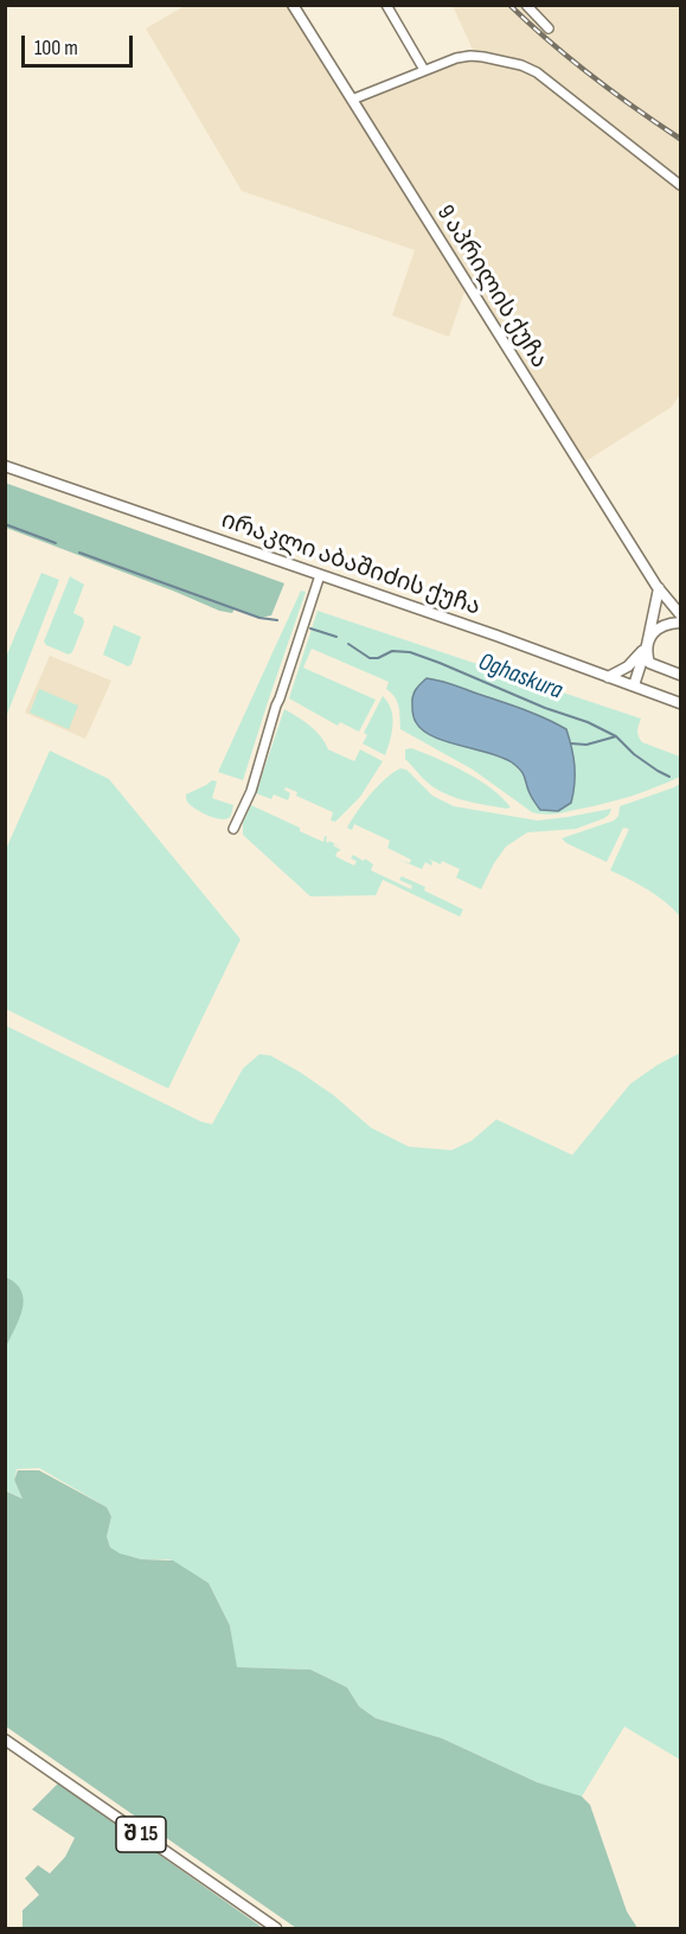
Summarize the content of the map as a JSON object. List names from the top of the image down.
{
  "streets": {
    "main road": ["9 აპრილის ქუჩა", "ირაკლი აბაშიძის ქუჩა", "შ 15"]
  },
  "water": ["Oghaskura"],
  "scale_bar": "100 m"
}
